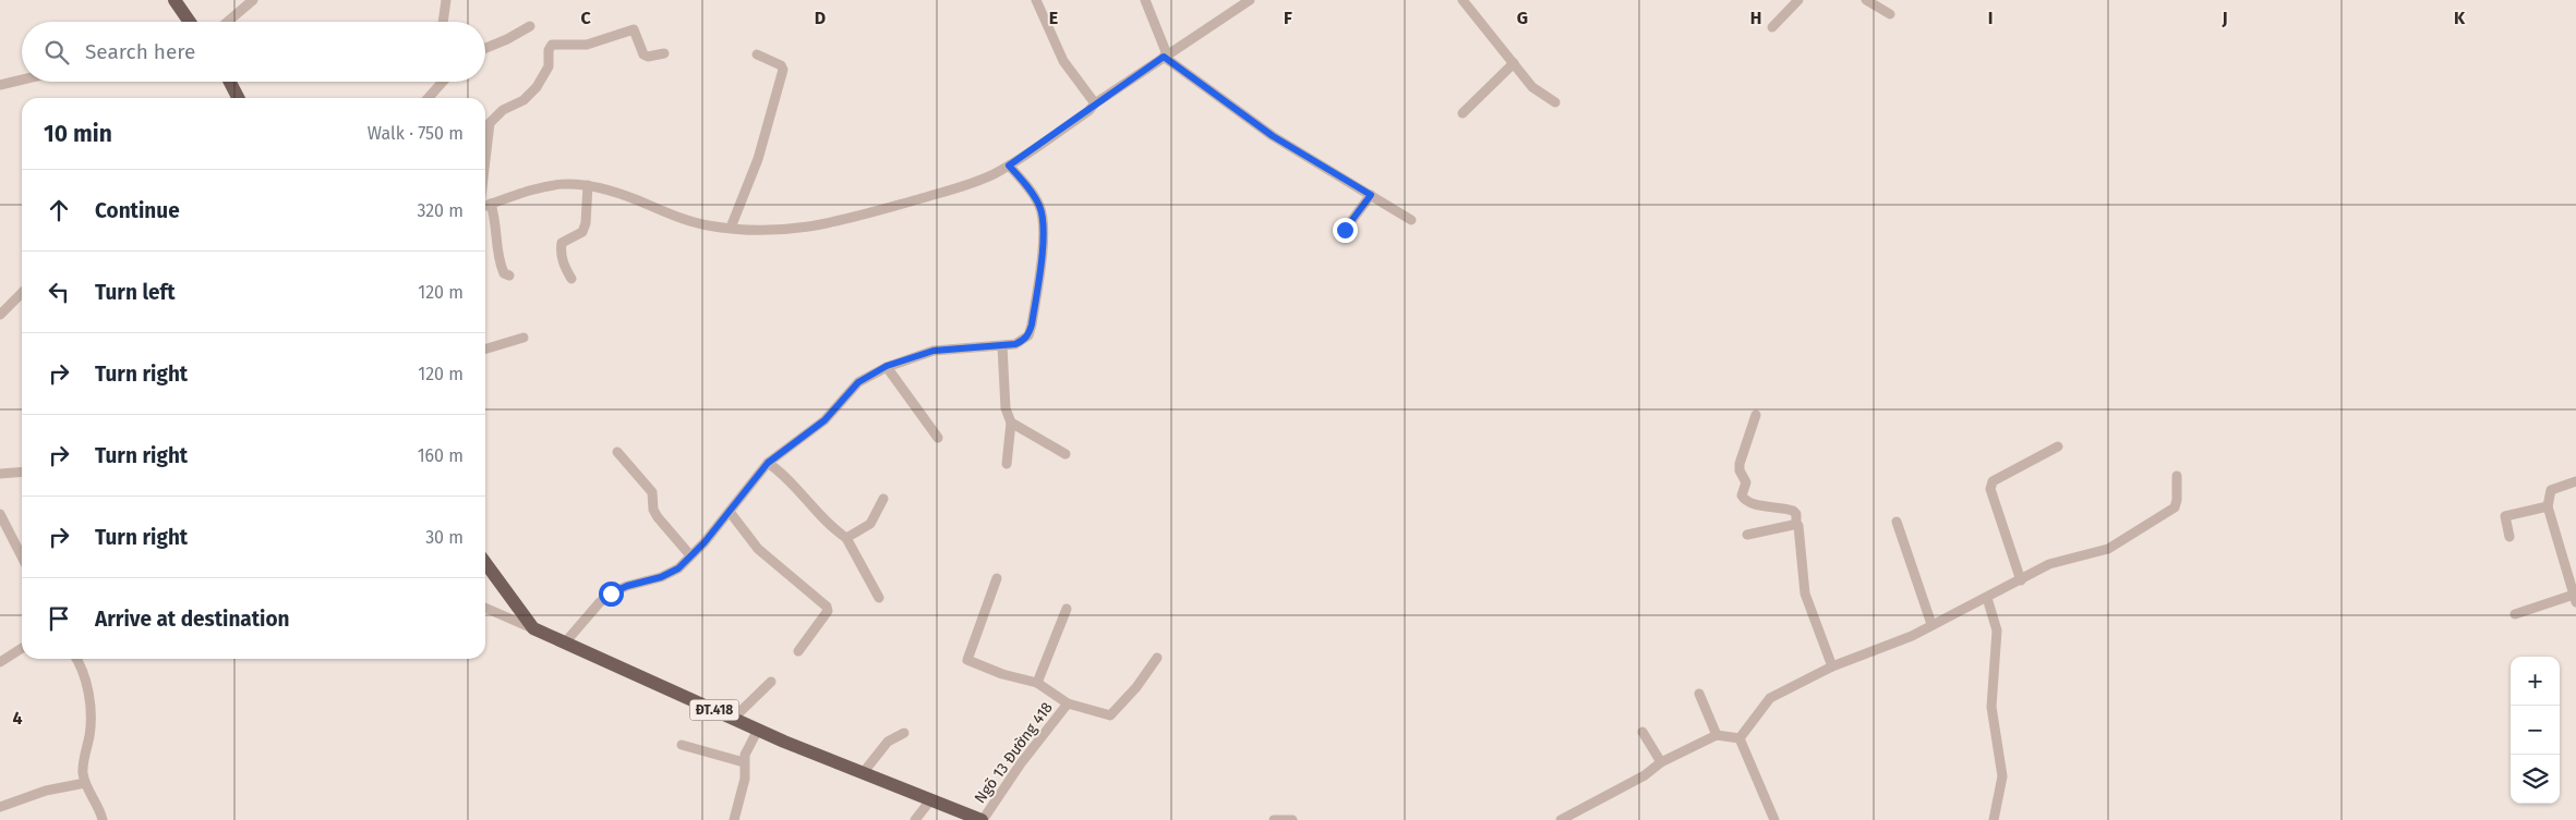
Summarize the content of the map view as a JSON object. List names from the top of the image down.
{
  "streets": {
    "main road": ["ĐT.418"],
    "street": ["Ngõ 13 Đường 418"]
  },
  "crossings": [
    ["ĐT.418", "Ngõ 13 Đường 418"]
  ],
  "page": {
    "search": "Search here",
    "heading": ["10 min", "Walk · 750 m"],
    "list": [
      ["Continue", "320 m"],
      ["Turn left", "120 m"],
      ["Turn right", "120 m"],
      ["Turn right", "160 m"],
      ["Turn right", "30 m"],
      "Arrive at destination"
    ],
    "map_buttons": ["+", "−"]
  },
  "grid": {
    "columns": [
      "C",
      "D",
      "E",
      "F",
      "G",
      "H",
      "I",
      "J",
      "K"
    ],
    "rows": ["4"]
  }
}
